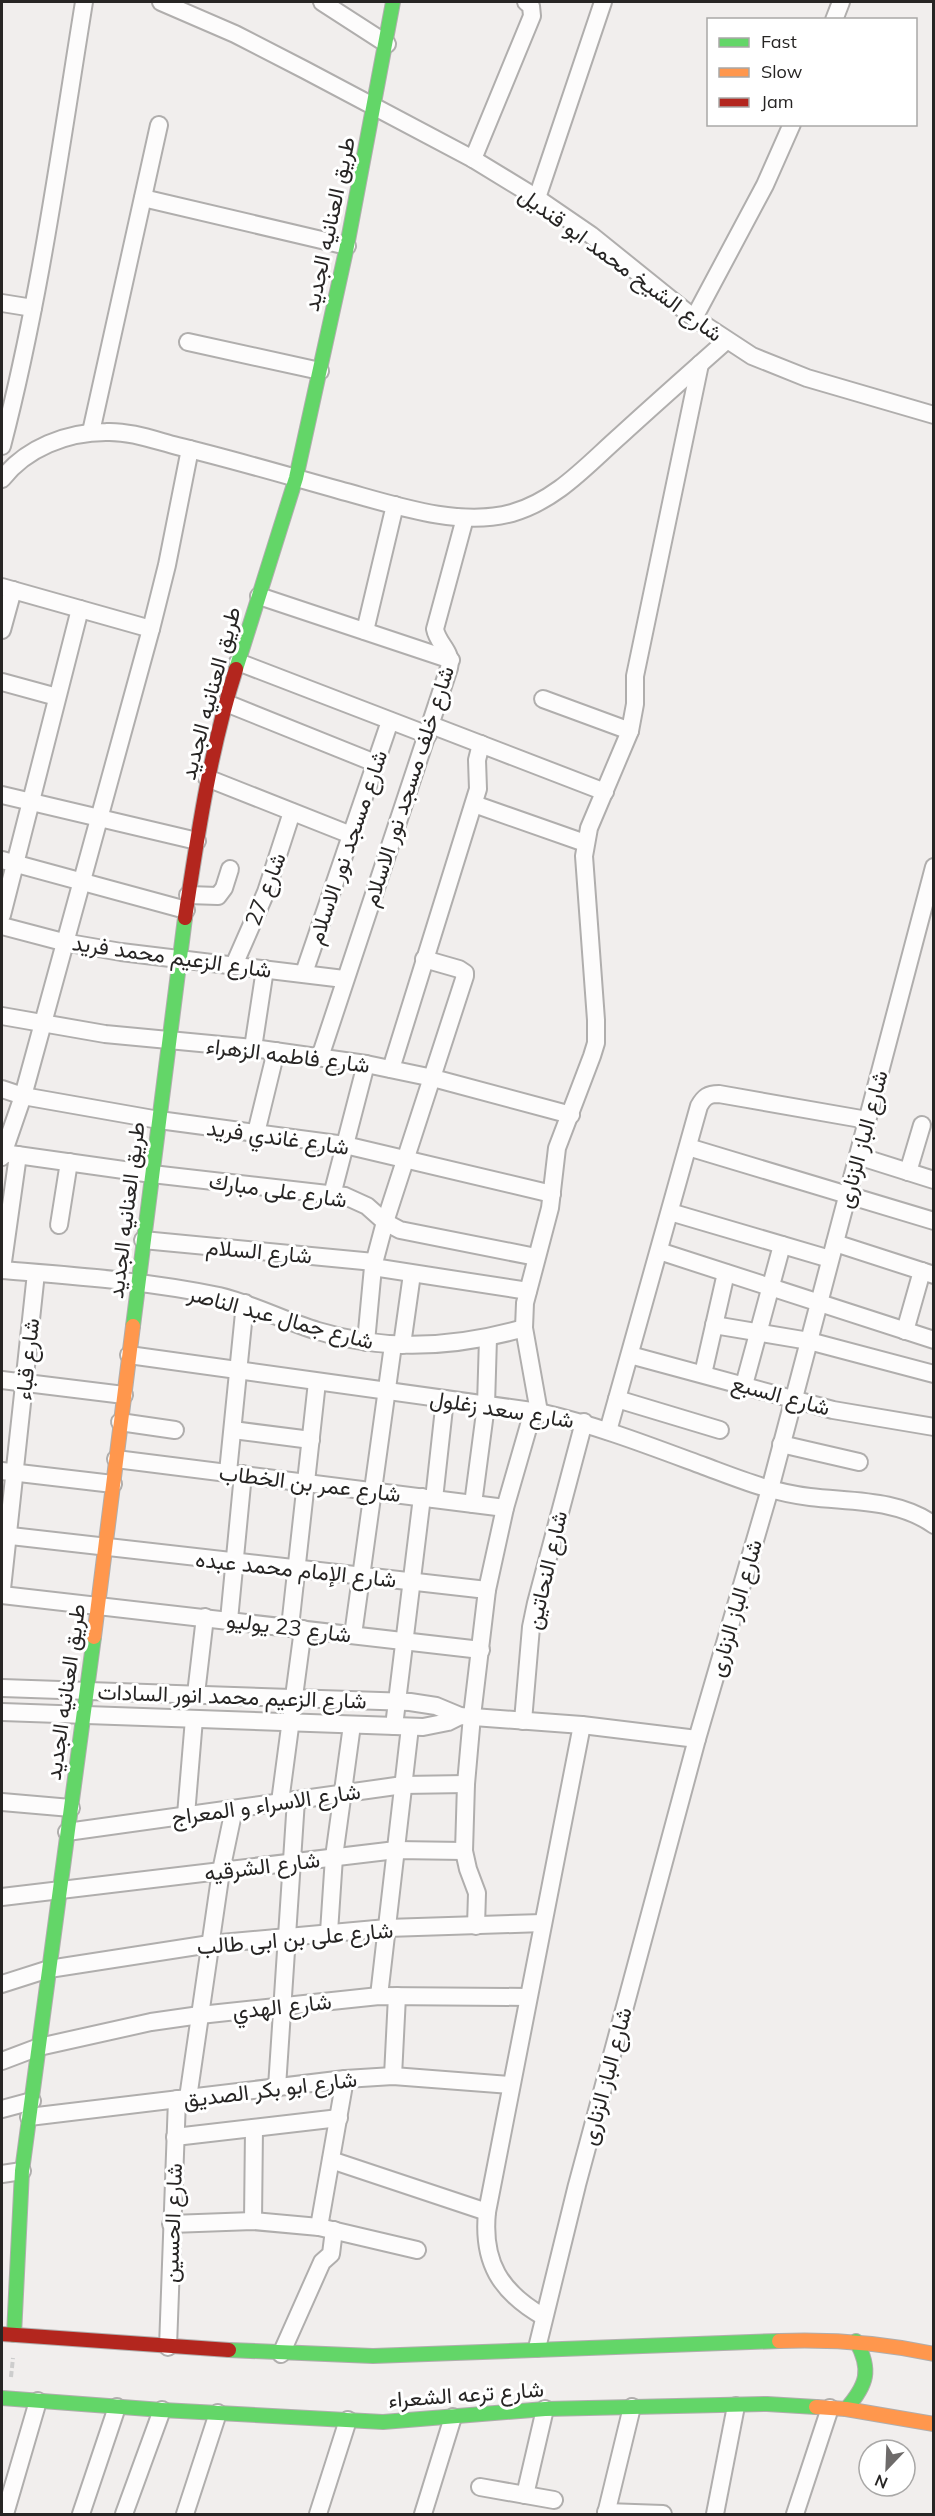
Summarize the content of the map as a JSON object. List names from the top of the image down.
{
  "streets": {
    "main road": ["طريق العنانيه الجديد", "شارع ترعه الشعراء"],
    "street": [
      "شارع الشيخ محمد ابو قنديل",
      "شارع خلف مسجد نور الاسلام",
      "شارع مسجد نور الاسلام",
      "شارع 27",
      "شارع الزعيم محمد فريد",
      "شارع فاطمه الزهراء",
      "شارع غاندي فريد",
      "شارع الباز الزنارى",
      "شارع على مبارك",
      "شارع السلام",
      "شارع جمال عبد الناصر",
      "شارع قباء",
      "شارع السبع",
      "شارع سعد زغلول",
      "شارع عمر بن الخطاب",
      "شارع الإمام محمد عبده",
      "شارع النحاتين",
      "شارع 23 يوليو",
      "شارع الزعيم محمد انور السادات",
      "شارع الاسراء و المعراج",
      "شارع الشرقيه",
      "شارع على بن ابى طالب",
      "شارع الهدي",
      "شارع ابو بكر الصديق",
      "شارع الحسين"
    ]
  },
  "crossings": [
    ["طريق العنانيه الجديد", "شارع الشيخ محمد ابو قنديل"],
    ["طريق العنانيه الجديد", "شارع الزعيم محمد فريد"],
    ["طريق العنانيه الجديد", "شارع فاطمه الزهراء"],
    ["طريق العنانيه الجديد", "شارع غاندي فريد"],
    ["طريق العنانيه الجديد", "شارع على مبارك"],
    ["طريق العنانيه الجديد", "شارع السلام"],
    ["طريق العنانيه الجديد", "شارع جمال عبد الناصر"],
    ["طريق العنانيه الجديد", "شارع سعد زغلول"],
    ["طريق العنانيه الجديد", "شارع عمر بن الخطاب"],
    ["طريق العنانيه الجديد", "شارع الإمام محمد عبده"],
    ["طريق العنانيه الجديد", "شارع 23 يوليو"],
    ["طريق العنانيه الجديد", "شارع الزعيم محمد انور السادات"],
    ["طريق العنانيه الجديد", "شارع الاسراء و المعراج"],
    ["طريق العنانيه الجديد", "شارع الشرقيه"],
    ["طريق العنانيه الجديد", "شارع على بن ابى طالب"],
    ["طريق العنانيه الجديد", "شارع الهدي"],
    ["طريق العنانيه الجديد", "شارع ابو بكر الصديق"],
    ["طريق العنانيه الجديد", "شارع ترعه الشعراء"],
    ["شارع خلف مسجد نور الاسلام", "شارع الزعيم محمد فريد"],
    ["شارع خلف مسجد نور الاسلام", "شارع فاطمه الزهراء"],
    ["شارع مسجد نور الاسلام", "شارع الزعيم محمد فريد"],
    ["شارع 27", "شارع الزعيم محمد فريد"],
    ["شارع الباز الزنارى", "شارع السبع"],
    ["شارع الباز الزنارى", "شارع سعد زغلول"],
    ["شارع الباز الزنارى", "شارع الزعيم محمد انور السادات"],
    ["شارع الباز الزنارى", "شارع ترعه الشعراء"],
    ["شارع جمال عبد الناصر", "شارع قباء"],
    ["شارع قباء", "شارع الإمام محمد عبده"],
    ["شارع سعد زغلول", "شارع النحاتين"],
    ["شارع النحاتين", "شارع الزعيم محمد انور السادات"],
    ["شارع الاسراء و المعراج", "شارع الحسين"],
    ["شارع الشرقيه", "شارع الحسين"],
    ["شارع على بن ابى طالب", "شارع الحسين"],
    ["شارع الهدي", "شارع الحسين"],
    ["شارع ابو بكر الصديق", "شارع الحسين"],
    ["شارع الحسين", "شارع ترعه الشعراء"]
  ],
  "legend": ["Fast", "Slow", "Jam"],
  "north": "bottom left"
}
